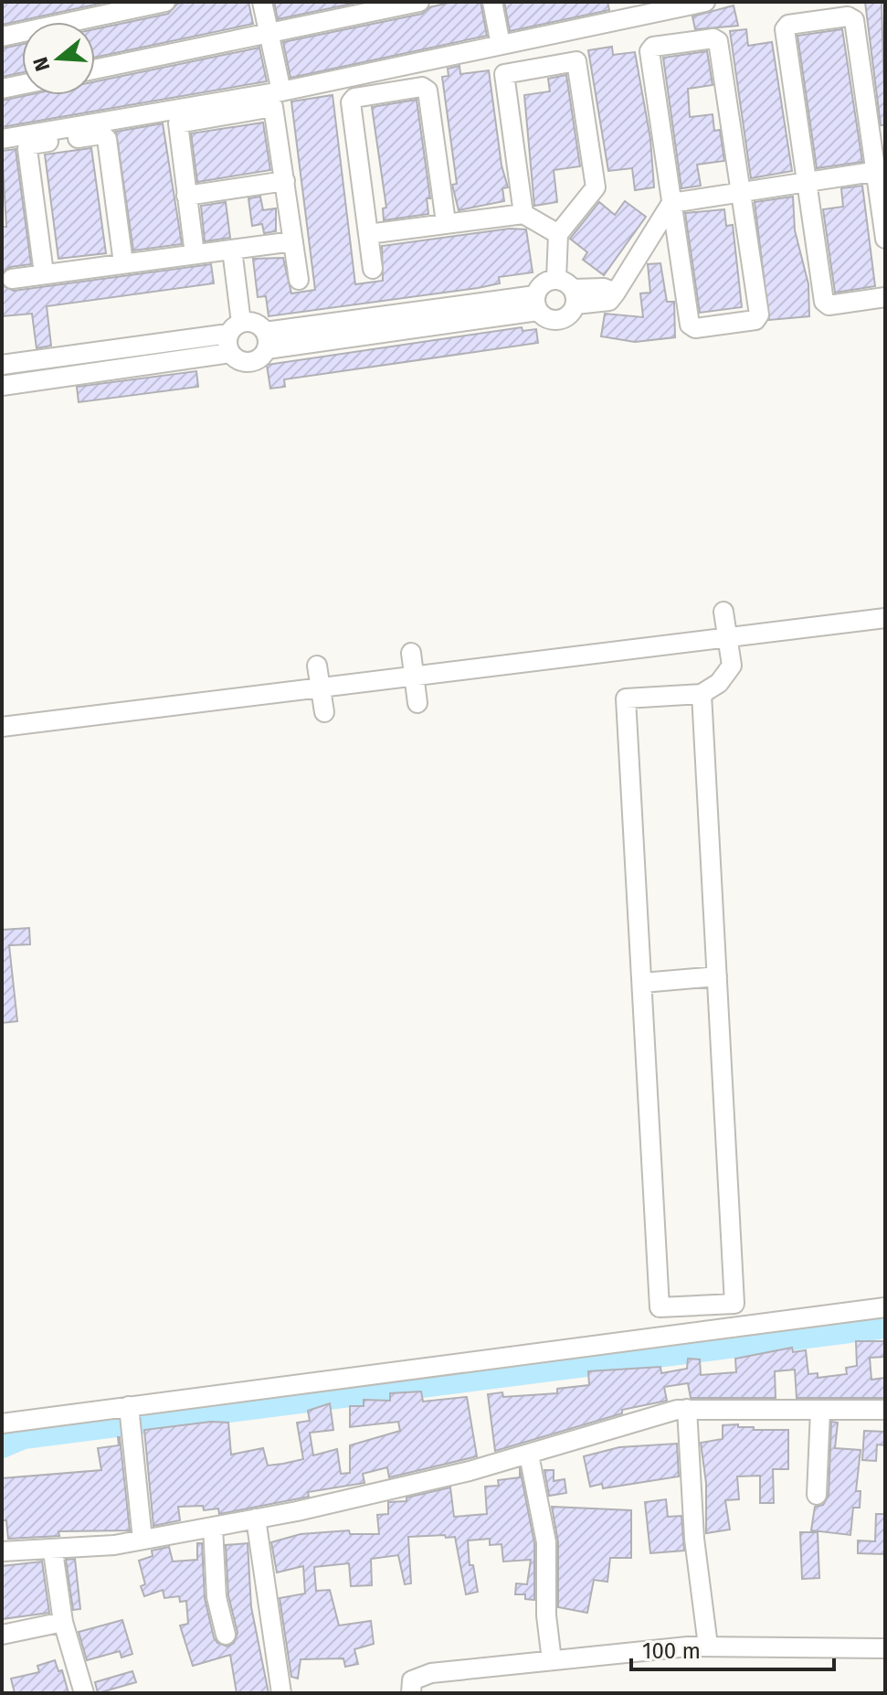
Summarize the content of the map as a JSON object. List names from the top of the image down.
{
  "scale_bar": "100 m",
  "north": "left"
}
